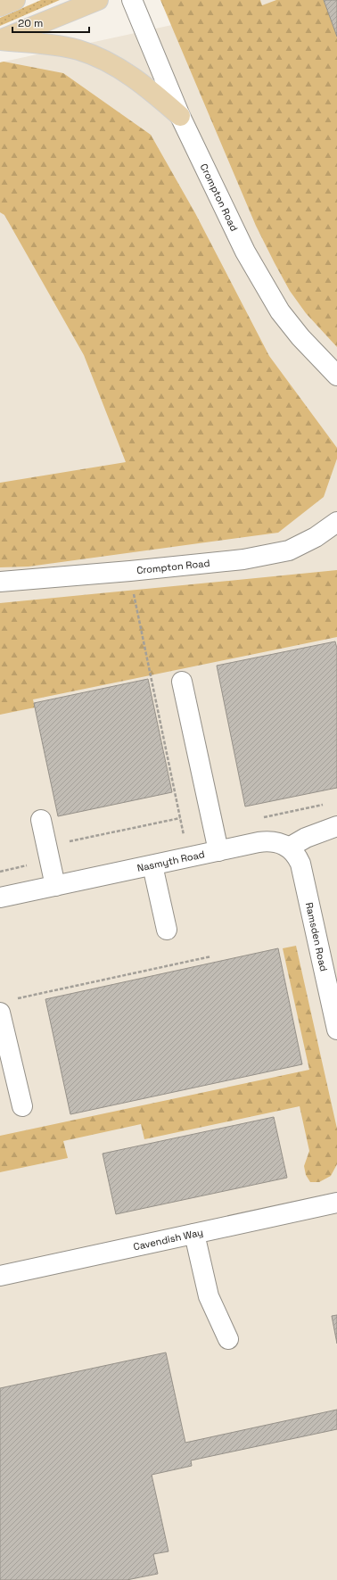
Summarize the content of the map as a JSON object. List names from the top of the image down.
{
  "streets": {
    "street": [
      "Crompton Road",
      "Nasmyth Road",
      "Ramsden Road",
      "Cavendish Way"
    ]
  },
  "crossings": [
    ["Nasmyth Road", "Ramsden Road"]
  ],
  "scale_bar": "20 m"
}
